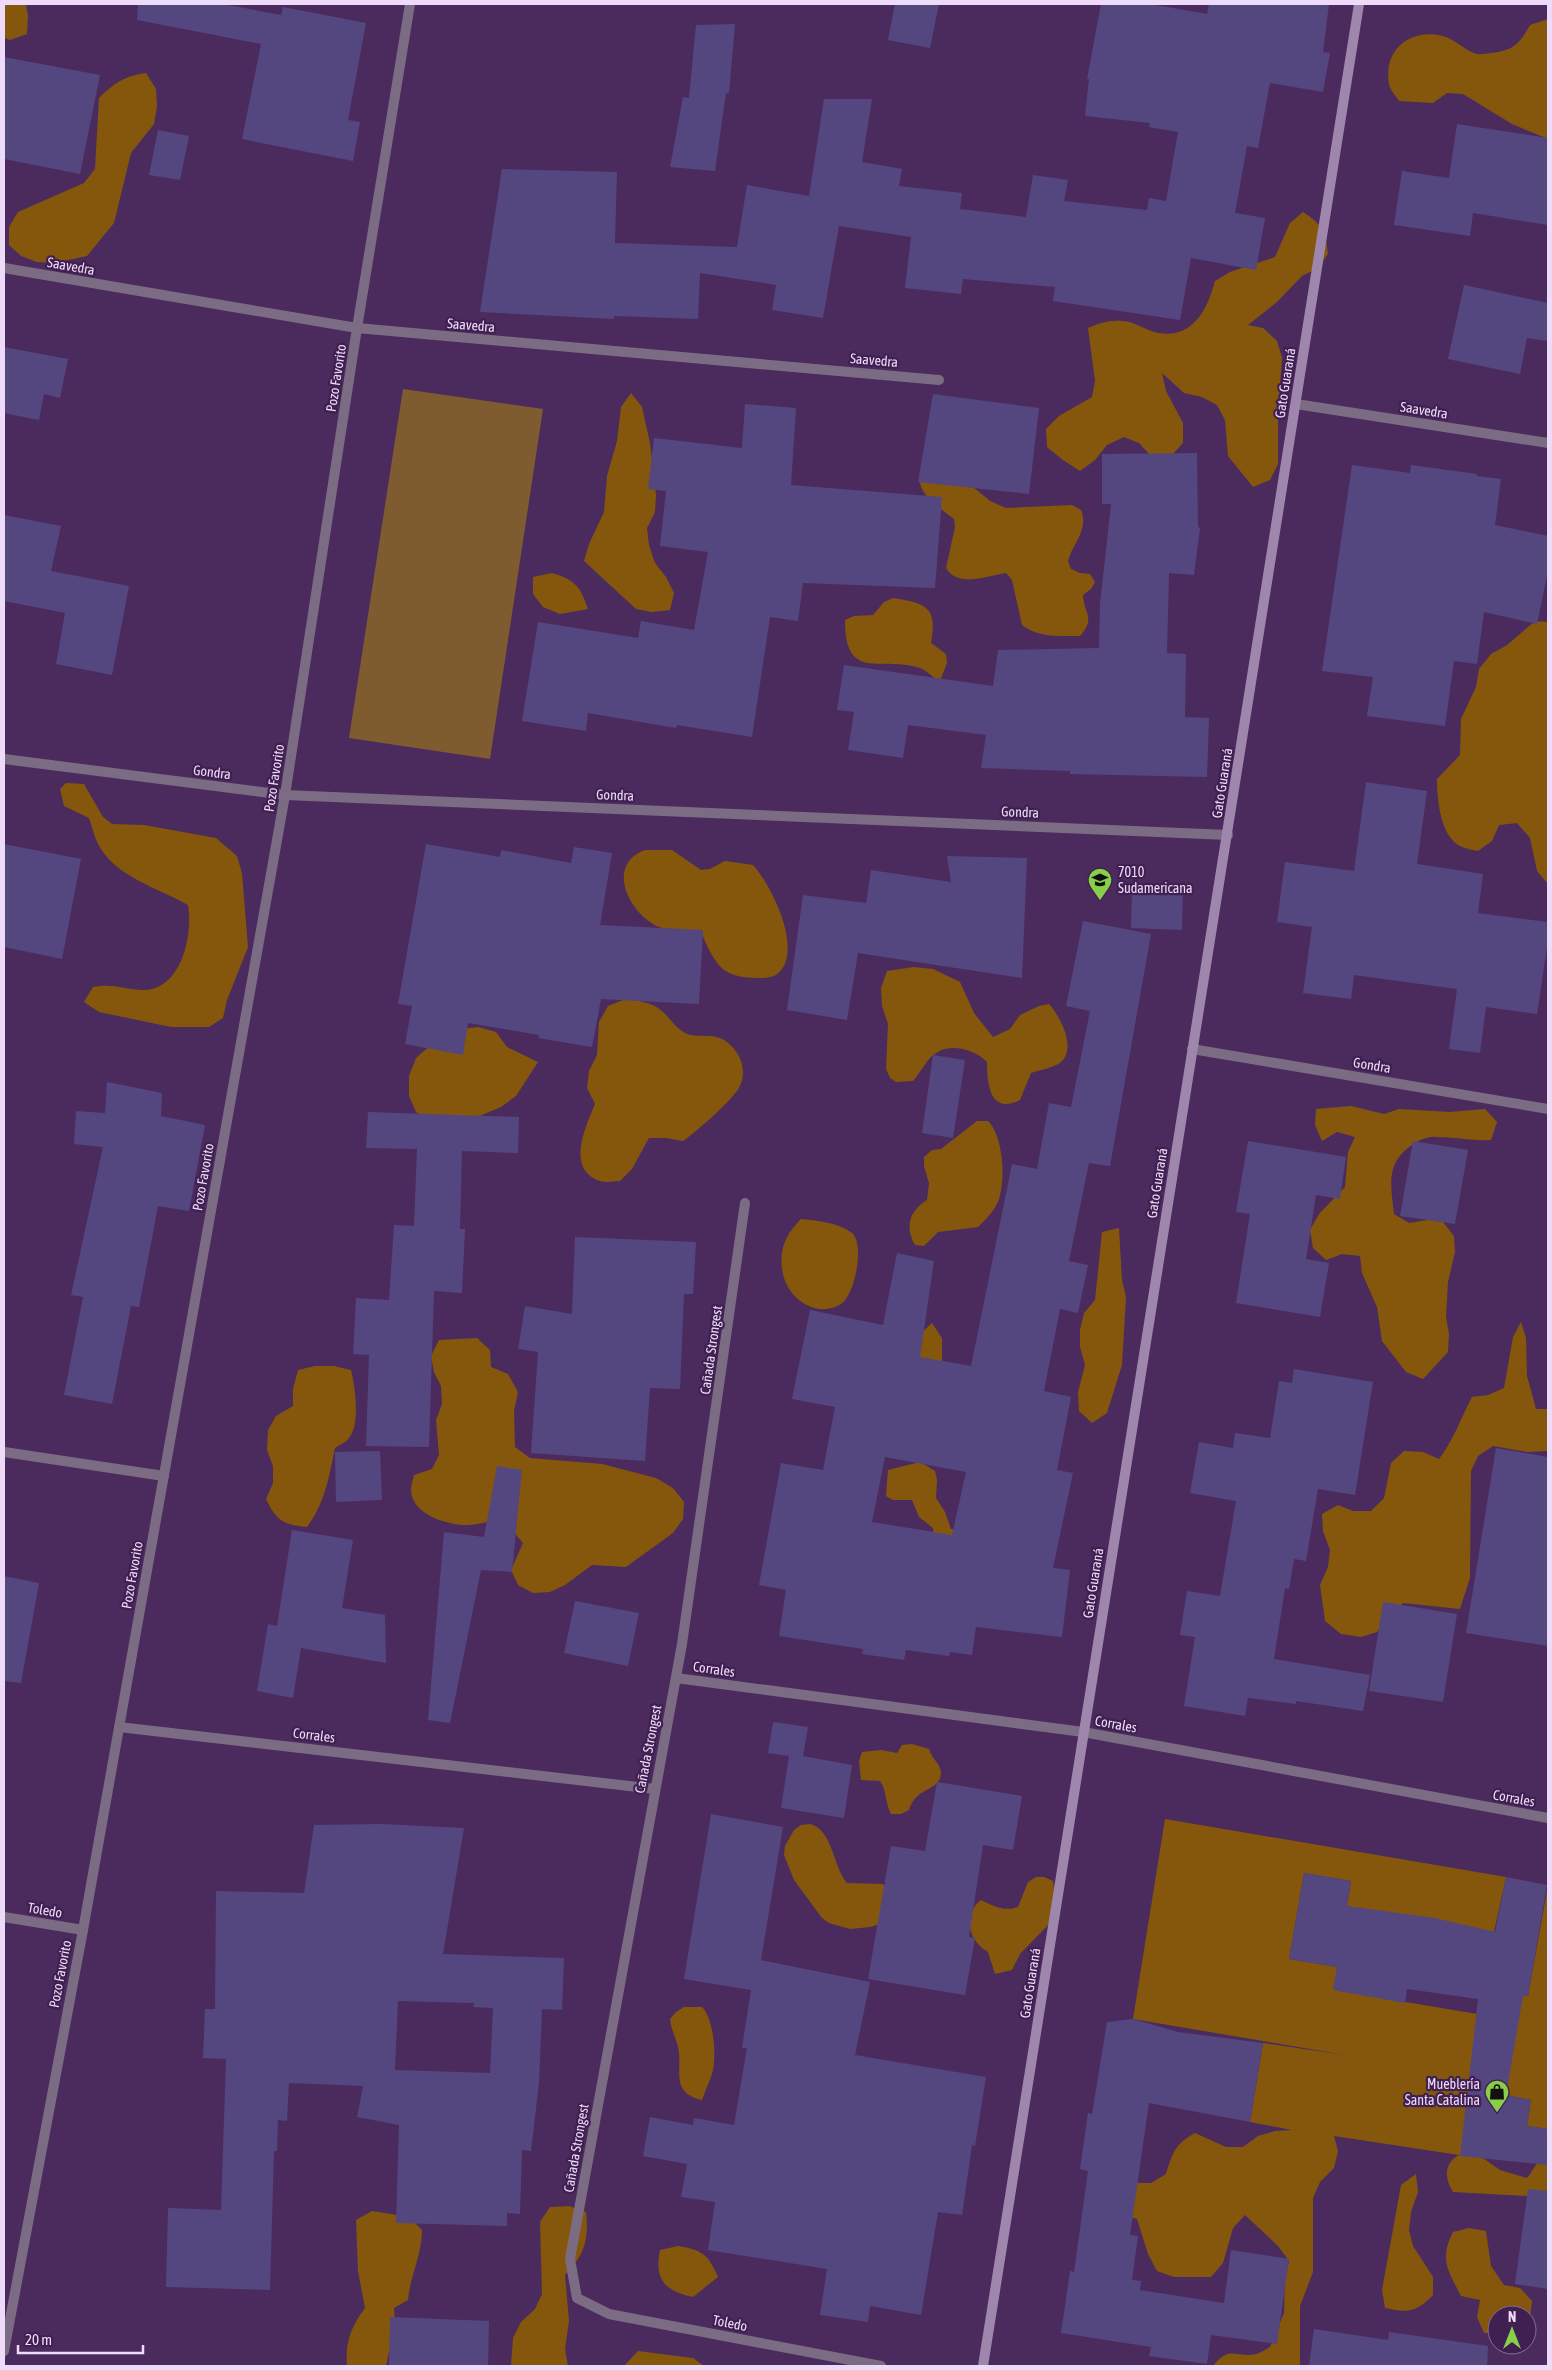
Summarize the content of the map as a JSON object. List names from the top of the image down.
{
  "streets": {
    "street": [
      "Saavedra",
      "Pozo Favorito",
      "Gato Guaraná",
      "Gondra",
      "Cañada Strongest",
      "Corrales",
      "Toledo"
    ]
  },
  "crossings": [
    ["Saavedra", "Pozo Favorito"],
    ["Saavedra", "Gato Guaraná"],
    ["Pozo Favorito", "Gondra"],
    ["Pozo Favorito", "Corrales"],
    ["Pozo Favorito", "Toledo"],
    ["Gato Guaraná", "Gondra"],
    ["Gato Guaraná", "Corrales"],
    ["Cañada Strongest", "Corrales"],
    ["Cañada Strongest", "Toledo"]
  ],
  "places": {
    "school or university": ["7010 Sudamericana"],
    "shop": ["Mueblería Santa Catalina"]
  },
  "scale_bar": "20 m",
  "north": "top"
}
